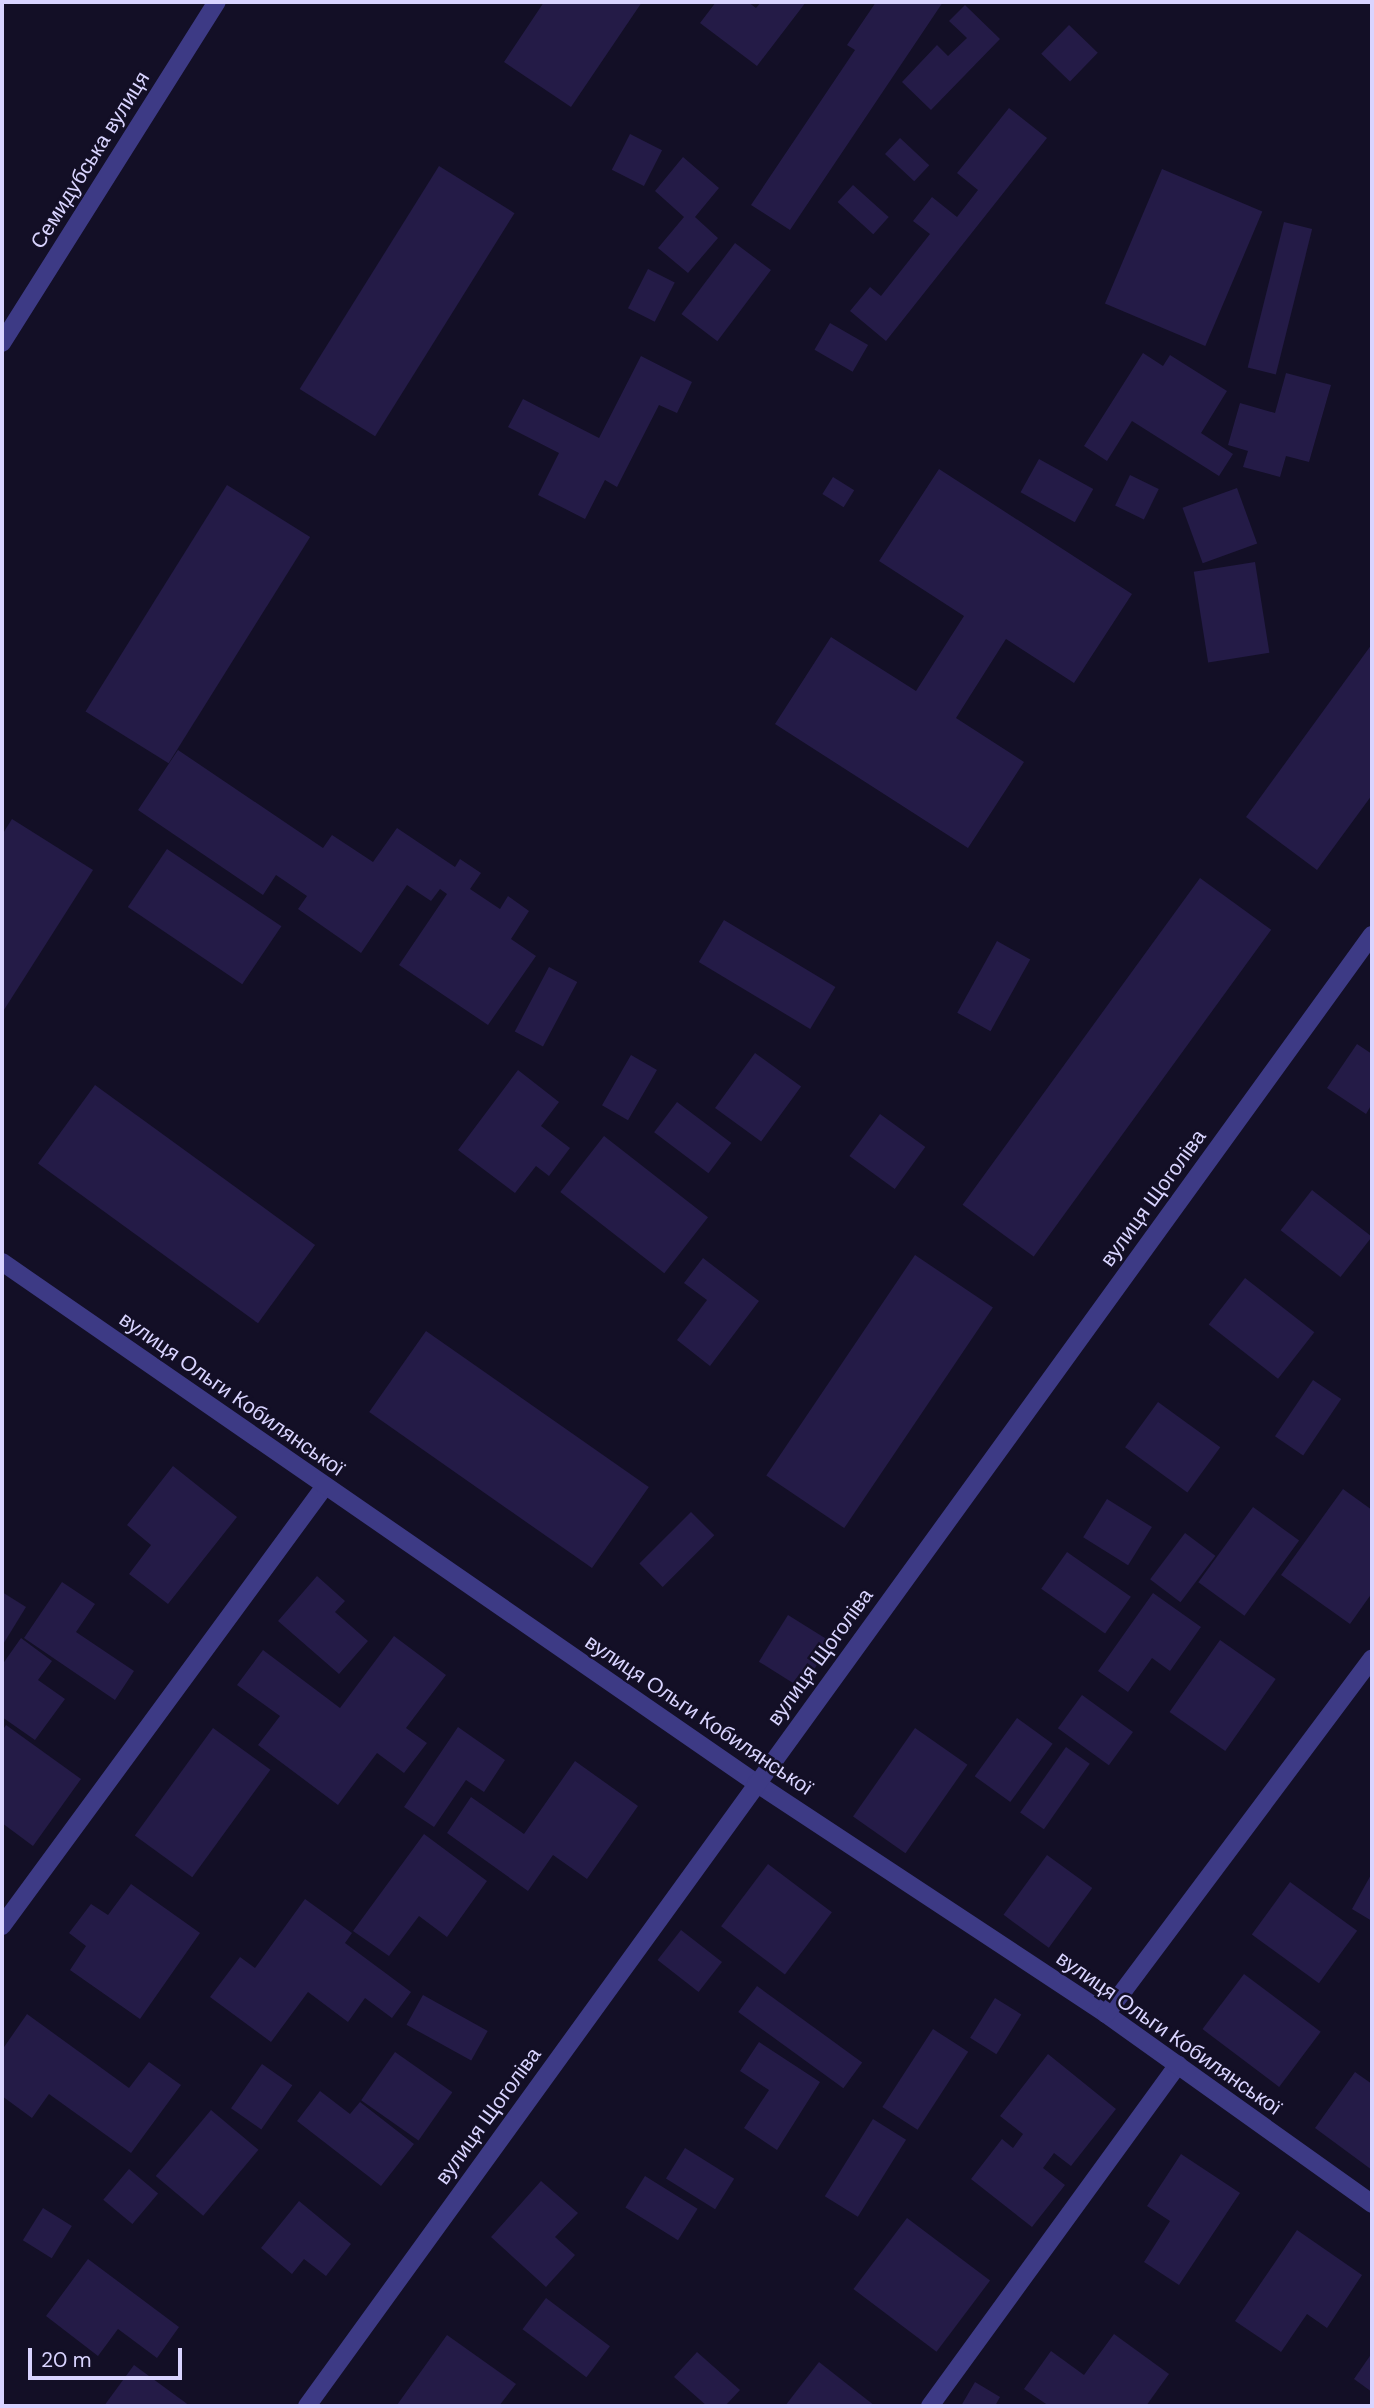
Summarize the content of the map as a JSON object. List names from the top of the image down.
{
  "streets": {
    "street": ["Семидубська вулиця", "вулиця Щоголіва", "вулиця Ольги Кобилянської"]
  },
  "crossings": [
    ["вулиця Щоголіва", "вулиця Ольги Кобилянської"]
  ],
  "scale_bar": "20 m"
}
